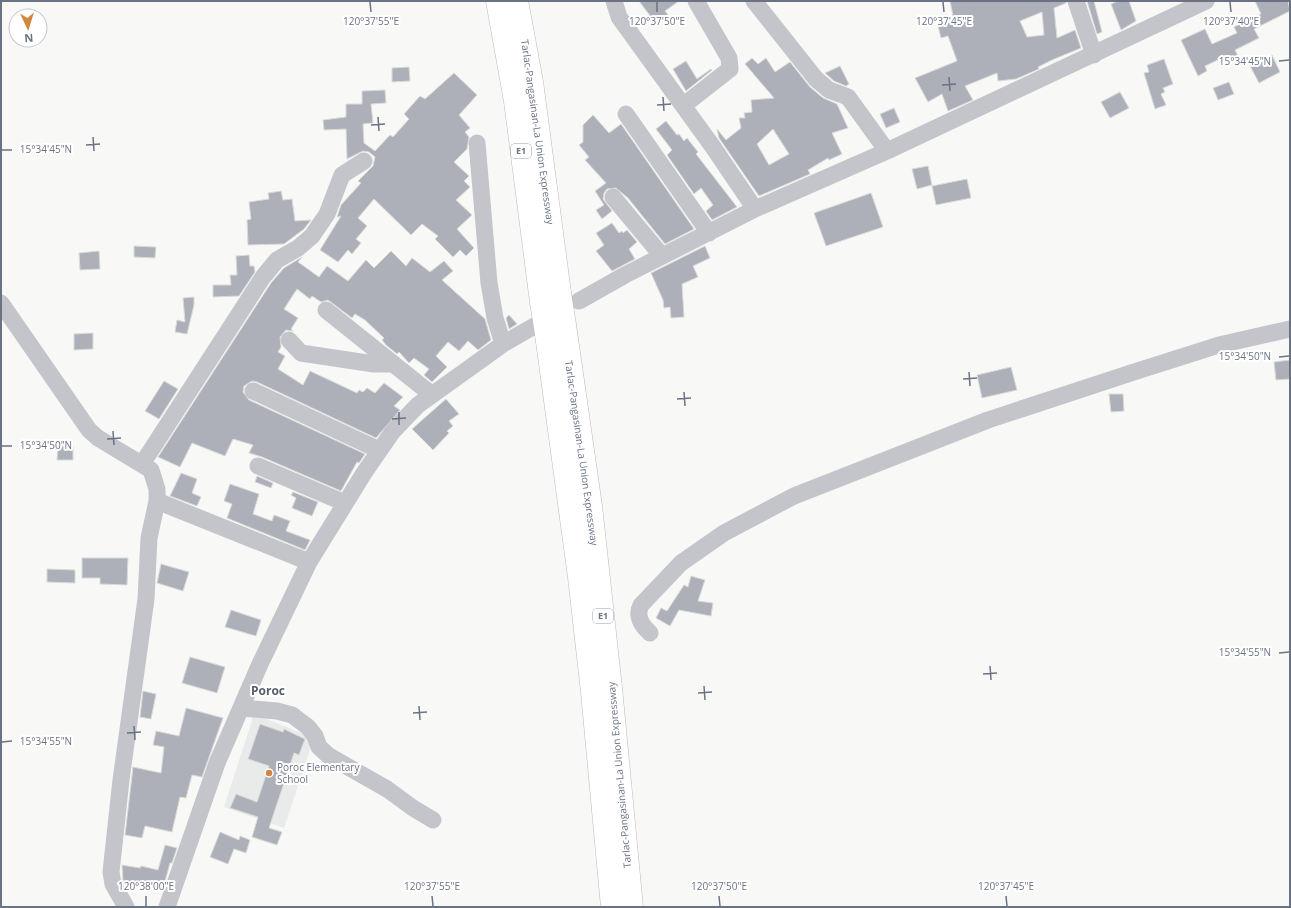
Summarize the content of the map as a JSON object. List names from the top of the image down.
{
  "streets": {
    "highway": ["Tarlac-Pangasinan-La Union Expressway", "E1"]
  },
  "districts": ["Poroc"],
  "places": ["Poroc Elementary School"],
  "north": "bottom",
  "coordinates": [
    "120°37'55\"E",
    "120°37'50\"E",
    "120°37'45\"E",
    "120°37'40\"E",
    "15°34'45\"N",
    "15°34'50\"N",
    "15°34'55\"N",
    "120°38'00\"E"
  ]
}
